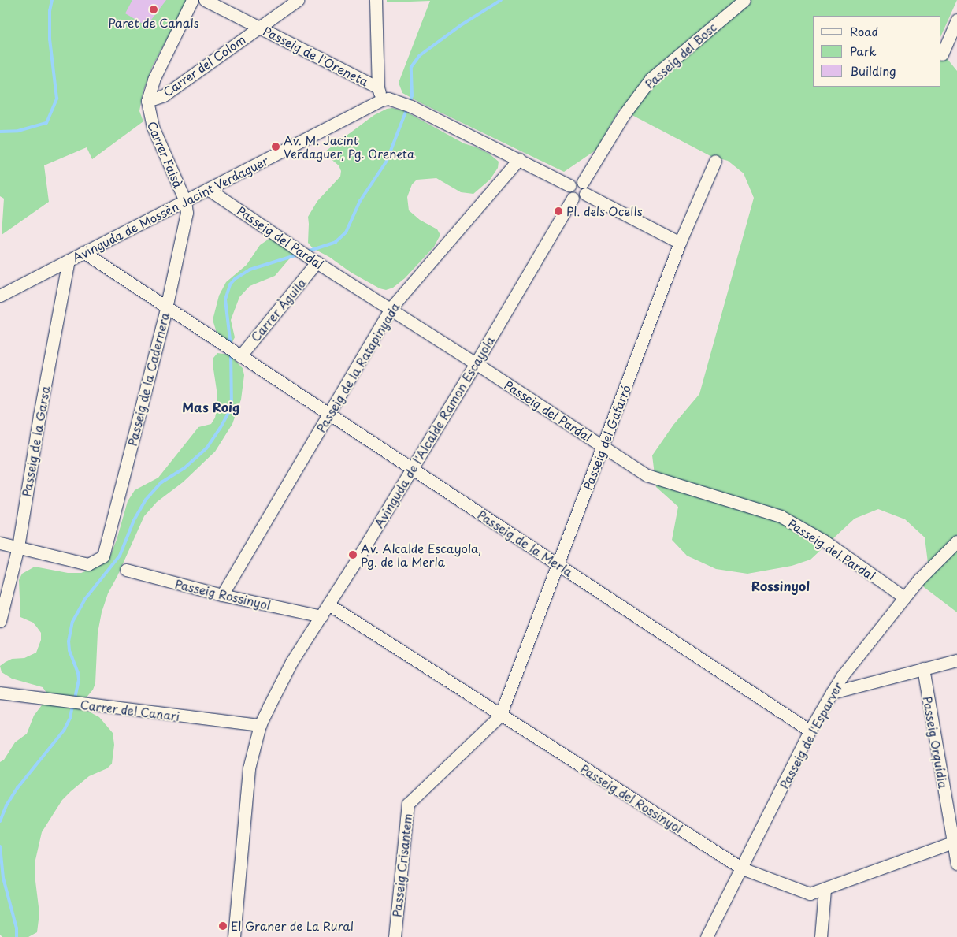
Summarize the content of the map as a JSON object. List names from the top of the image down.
{
  "streets": {
    "street": [
      "Passeig del Bosc",
      "Passeig de l'Oreneta",
      "Carrer del Colom",
      "Carrer Faisà",
      "Avinguda de Mossèn Jacint Verdaguer",
      "Passeig del Pardal",
      "Carrer Àguila",
      "Passeig de la Ratapinyada",
      "Passeig de la Cadernera",
      "Avinguda de l'Alcalde Ramon Escayola",
      "Passeig del Gafarró",
      "Passeig de la Garsa",
      "Passeig de la Merla",
      "Passeig Rossinyol",
      "Carrer del Canari",
      "Passeig de l'Esparver",
      "Passeig Orquídia",
      "Passeig del Rossinyol",
      "Passeig Crisantem"
    ]
  },
  "crossings": [
    ["Passeig del Bosc", "Avinguda de l'Alcalde Ramon Escayola"],
    ["Passeig de l'Oreneta", "Carrer del Colom"],
    ["Passeig de l'Oreneta", "Avinguda de Mossèn Jacint Verdaguer"],
    ["Carrer del Colom", "Carrer Faisà"],
    ["Carrer Faisà", "Avinguda de Mossèn Jacint Verdaguer"],
    ["Carrer Faisà", "Passeig de la Cadernera"],
    ["Avinguda de Mossèn Jacint Verdaguer", "Passeig del Pardal"],
    ["Avinguda de Mossèn Jacint Verdaguer", "Passeig de la Cadernera"],
    ["Avinguda de Mossèn Jacint Verdaguer", "Passeig de la Garsa"],
    ["Avinguda de Mossèn Jacint Verdaguer", "Passeig de la Merla"],
    ["Passeig del Pardal", "Carrer Àguila"],
    ["Passeig del Pardal", "Passeig de la Ratapinyada"],
    ["Passeig del Pardal", "Avinguda de l'Alcalde Ramon Escayola"],
    ["Passeig del Pardal", "Passeig del Gafarró"],
    ["Passeig del Pardal", "Passeig de l'Esparver"],
    ["Carrer Àguila", "Passeig de la Merla"],
    ["Passeig de la Ratapinyada", "Passeig de la Merla"],
    ["Passeig de la Ratapinyada", "Passeig Rossinyol"],
    ["Passeig de la Cadernera", "Passeig de la Garsa"],
    ["Passeig de la Cadernera", "Passeig de la Merla"],
    ["Avinguda de l'Alcalde Ramon Escayola", "Passeig de la Merla"],
    ["Avinguda de l'Alcalde Ramon Escayola", "Passeig Rossinyol"],
    ["Avinguda de l'Alcalde Ramon Escayola", "Carrer del Canari"],
    ["Avinguda de l'Alcalde Ramon Escayola", "Passeig del Rossinyol"],
    ["Passeig del Gafarró", "Passeig de la Merla"],
    ["Passeig del Gafarró", "Passeig del Rossinyol"],
    ["Passeig del Gafarró", "Passeig Crisantem"],
    ["Passeig de la Merla", "Passeig de l'Esparver"],
    ["Passeig de l'Esparver", "Passeig del Rossinyol"],
    ["Passeig Orquídia", "Passeig del Rossinyol"],
    ["Passeig del Rossinyol", "Passeig Crisantem"]
  ],
  "districts": ["Mas Roig", "Rossinyol"],
  "places": [
    "Paret de Canals",
    "Av. M. Jacint Verdaguer, Pg. Oreneta",
    "Pl. dels Ocells",
    "Av. Alcalde Escayola, Pg. de la Merla",
    "El Graner de La Rural"
  ],
  "legend": ["Road", "Park", "Building"]
}
